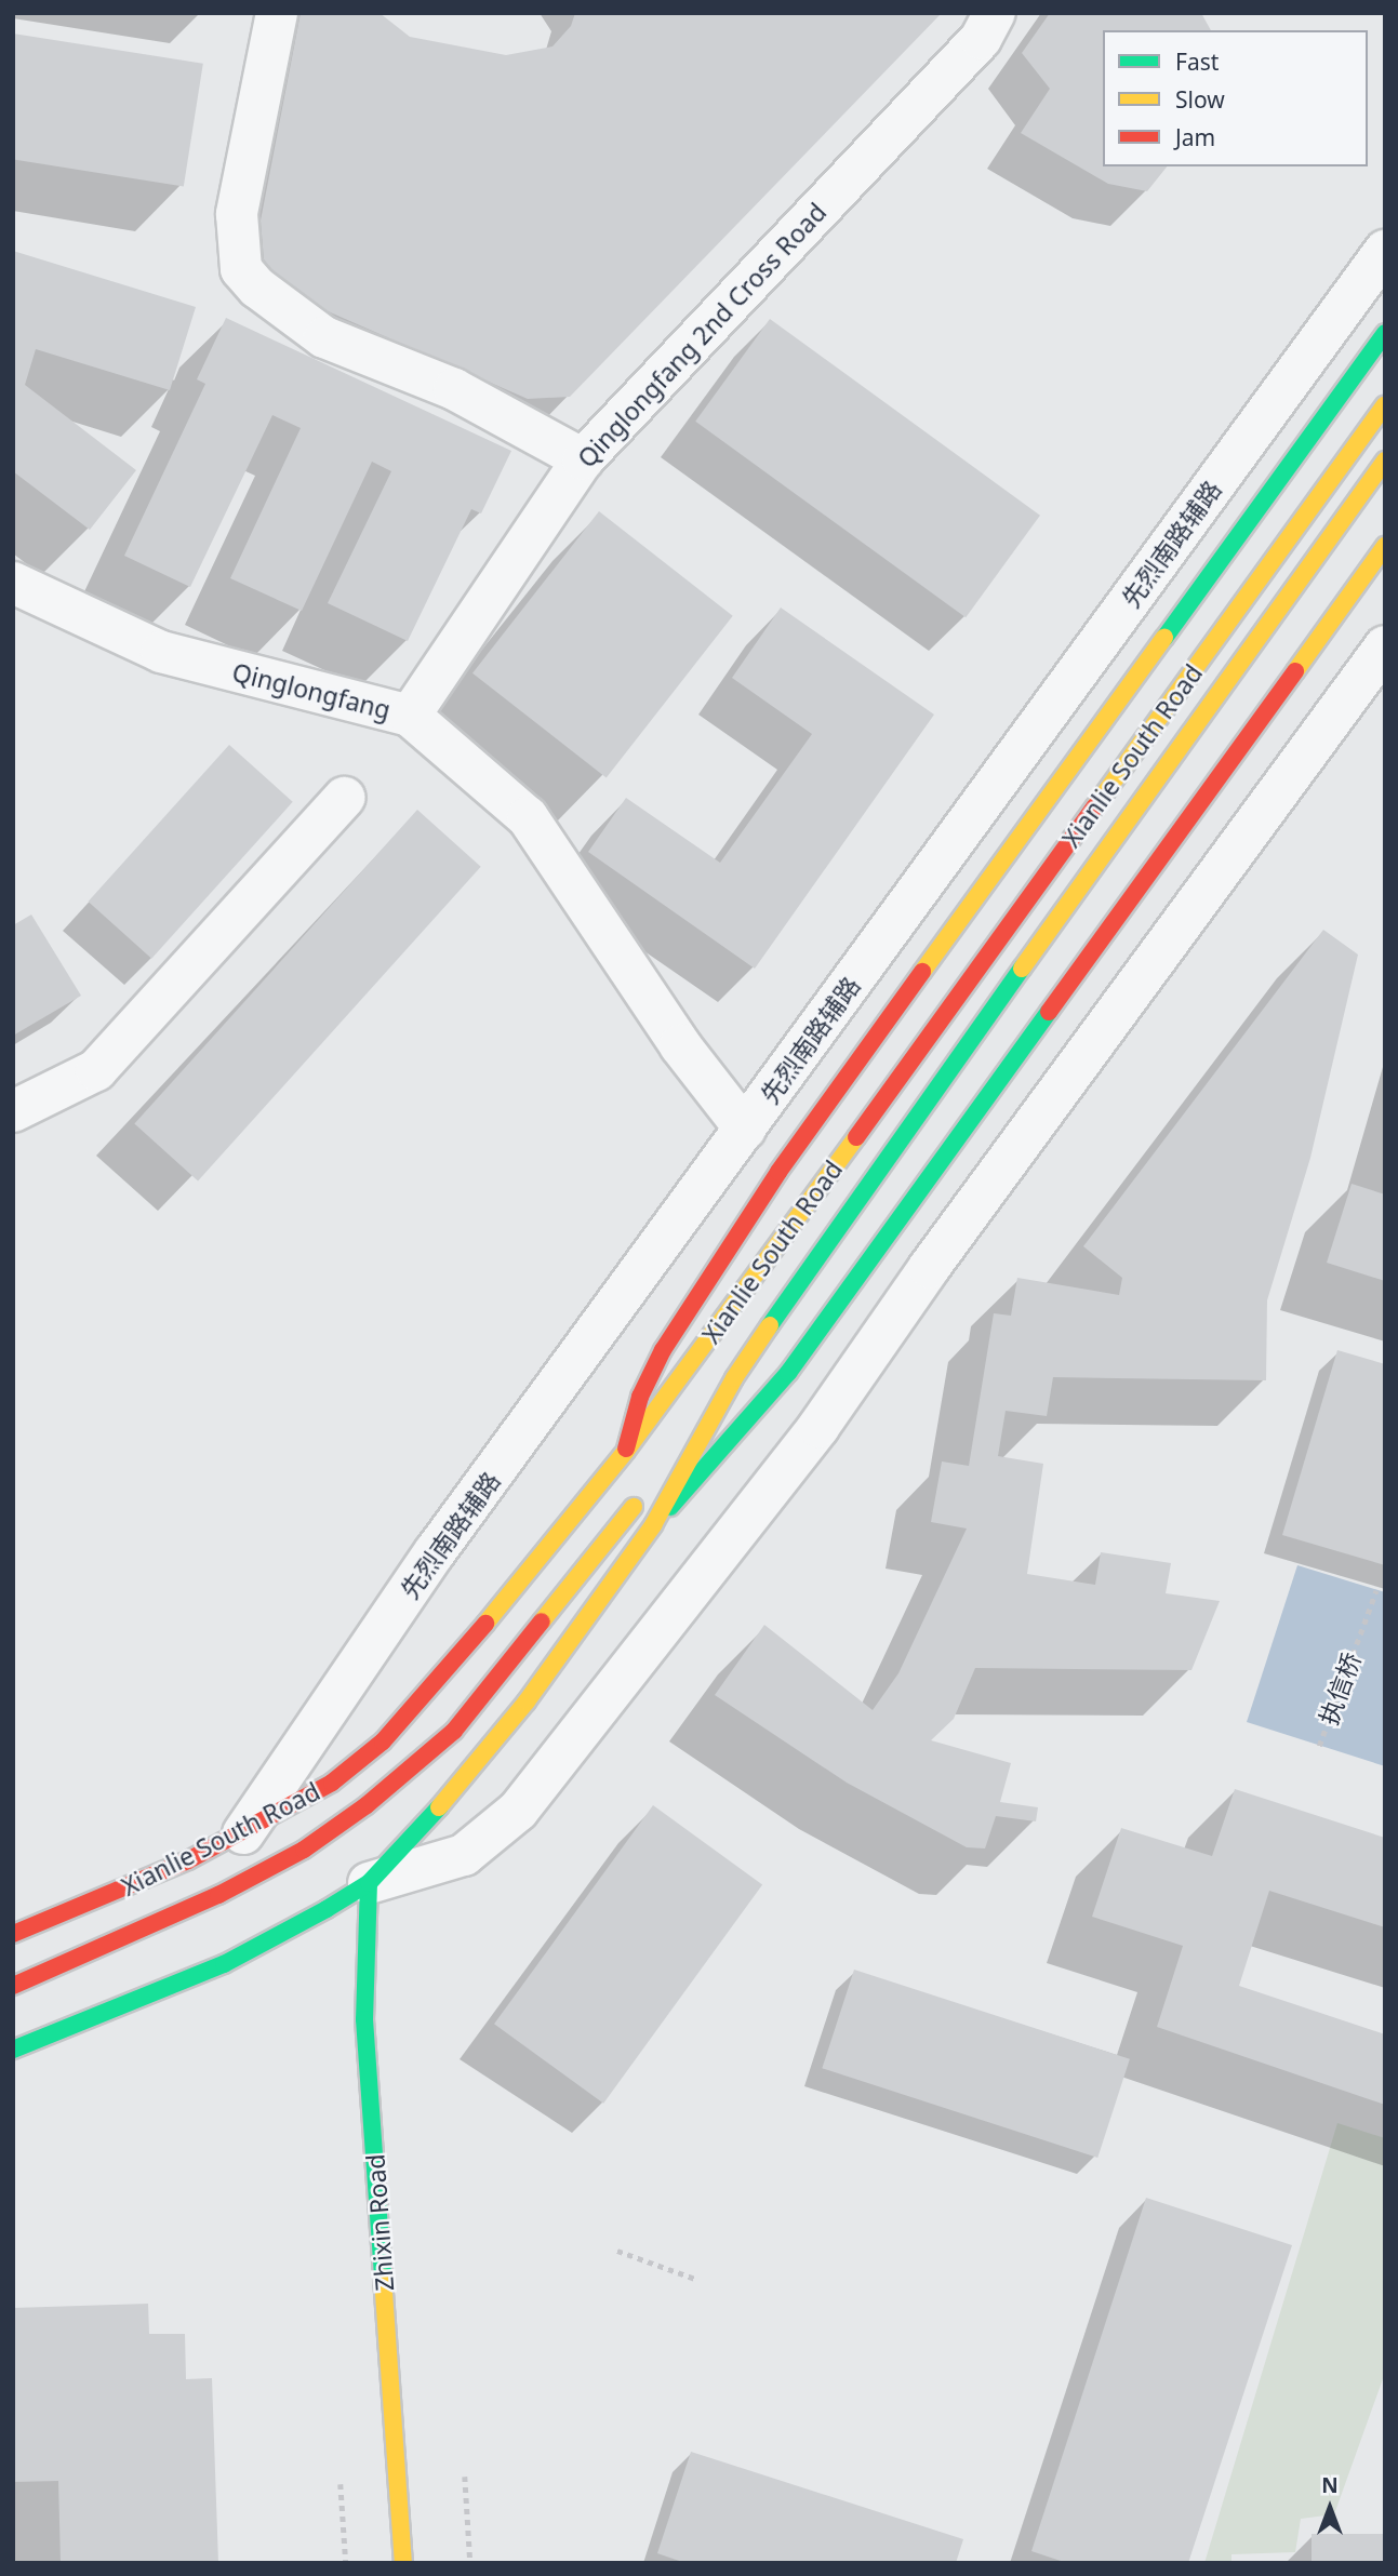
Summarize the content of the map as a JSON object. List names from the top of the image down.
{
  "streets": {
    "main road": ["Xianlie South Road", "Zhixin Road"],
    "street": ["Qinglongfang 2nd Cross Road", "先烈南路辅路", "Qinglongfang"],
    "path": ["执信桥"]
  },
  "crossings": [
    ["Qinglongfang 2nd Cross Road", "Qinglongfang"],
    ["先烈南路辅路", "Qinglongfang"],
    ["先烈南路辅路", "Xianlie South Road"],
    ["Xianlie South Road", "Zhixin Road"]
  ],
  "legend": ["Fast", "Slow", "Jam"],
  "north": "top"
}
